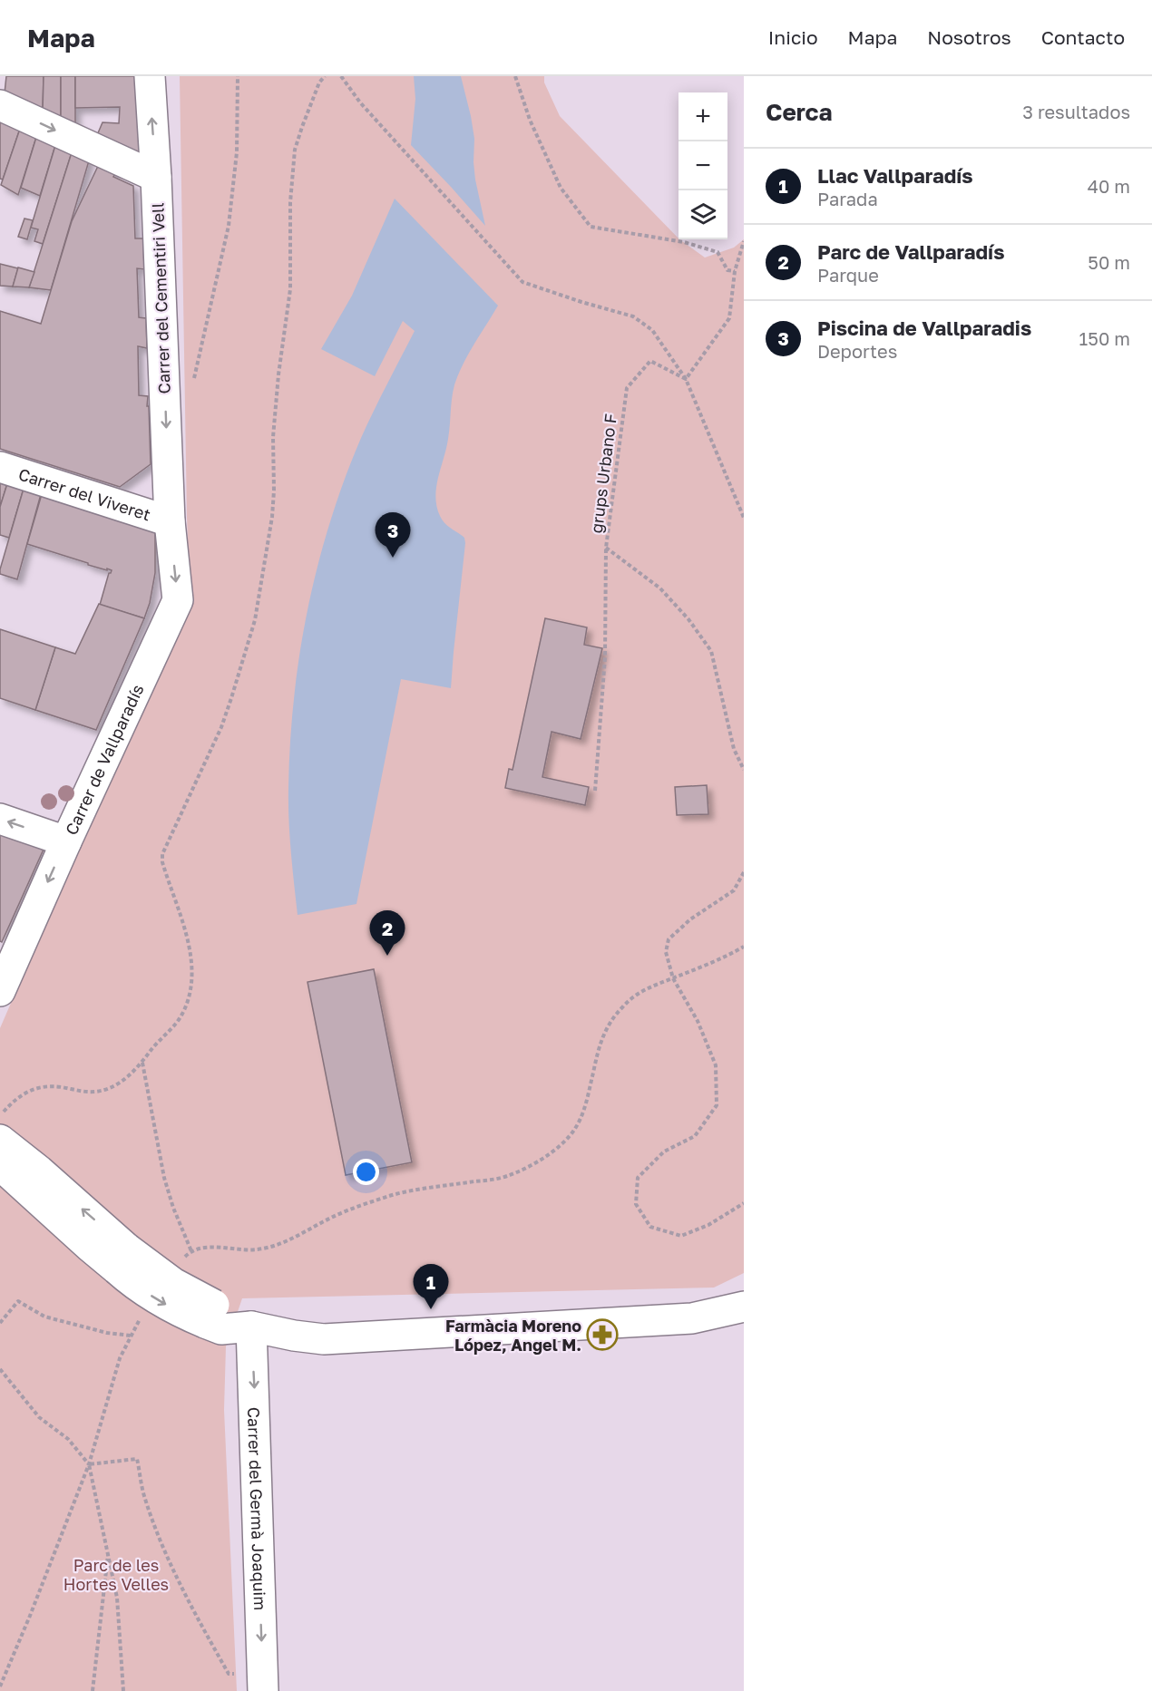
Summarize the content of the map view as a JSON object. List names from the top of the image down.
{
  "streets": {
    "street": [
      "Carrer del Cementiri Vell",
      "Carrer del Viveret",
      "Carrer de Vallparadís",
      "Carrer del Germà Joaquim"
    ],
    "path": ["grups Urbano F"]
  },
  "crossings": [
    ["Carrer del Cementiri Vell", "Carrer del Viveret"],
    ["Carrer del Cementiri Vell", "Carrer de Vallparadís"],
    ["Carrer del Viveret", "Carrer de Vallparadís"]
  ],
  "one_way": ["Carrer de Vallparadís", "Carrer del Germà Joaquim"],
  "parks": ["Parc de les Hortes Velles"],
  "places": {
    "pharmacy": ["Farmàcia Moreno López, Angel M."]
  },
  "page": {
    "header": "Mapa",
    "nav": [
      "Inicio",
      "Mapa",
      "Nosotros",
      "Contacto"
    ],
    "heading": ["Cerca", "3 resultados"],
    "map_buttons": ["+", "−"],
    "list": [
      {
        "mark": "1",
        "name": "Llac Vallparadís",
        "note": "Parada",
        "value": "40 m"
      },
      {
        "mark": "2",
        "name": "Parc de Vallparadís",
        "note": "Parque",
        "value": "50 m"
      },
      {
        "mark": "3",
        "name": "Piscina de Vallparadis",
        "note": "Deportes",
        "value": "150 m"
      }
    ],
    "pins": ["3", "2", "1"]
  }
}
